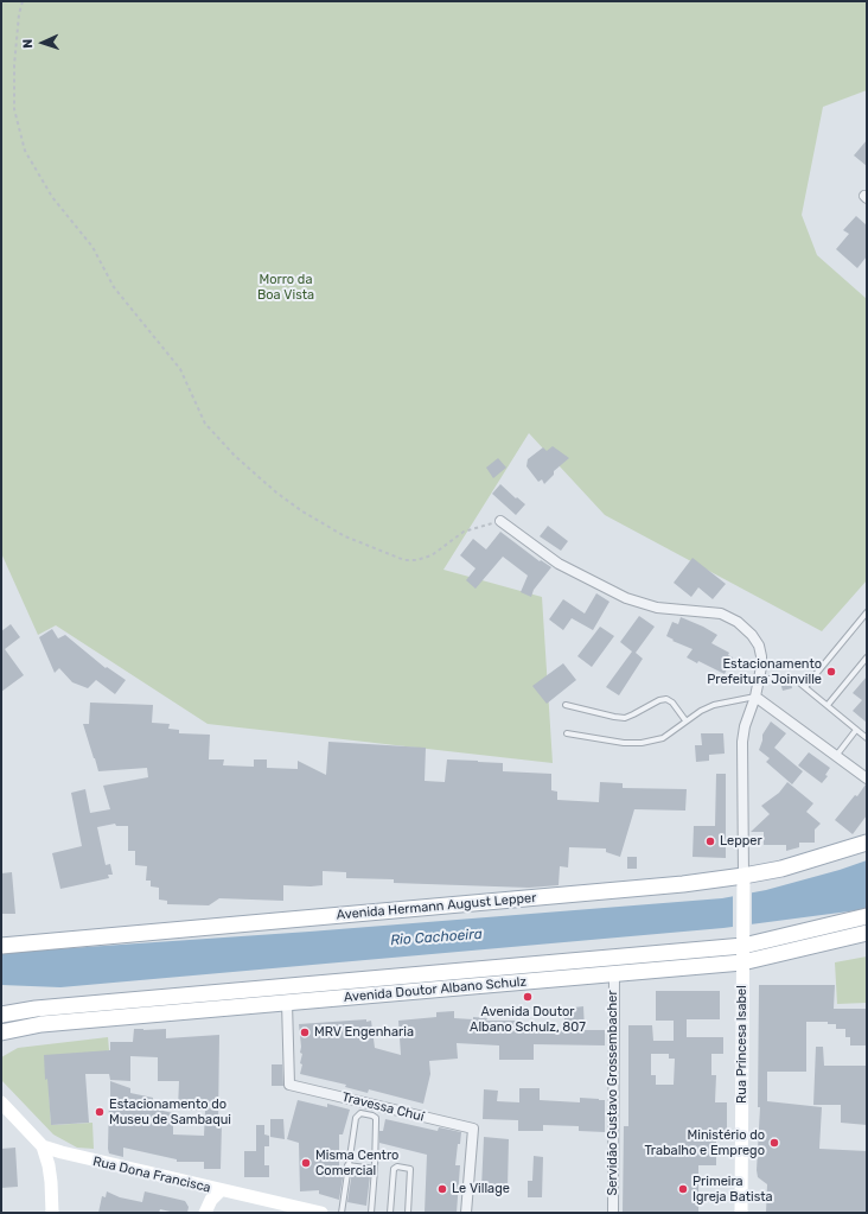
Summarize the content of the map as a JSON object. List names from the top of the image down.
{
  "streets": {
    "main road": [
      "Avenida Hermann August Lepper",
      "Avenida Doutor Albano Schulz",
      "Rua Princesa Isabel",
      "Rua Dona Francisca"
    ],
    "street": ["Servidão Gustavo Grossembacher", "Travessa Chuí"]
  },
  "crossings": [
    ["Avenida Hermann August Lepper", "Rua Princesa Isabel"],
    ["Avenida Doutor Albano Schulz", "Rua Princesa Isabel"],
    ["Avenida Doutor Albano Schulz", "Servidão Gustavo Grossembacher"],
    ["Avenida Doutor Albano Schulz", "Travessa Chuí"]
  ],
  "water": ["Rio Cachoeira"],
  "parks": ["Morro da Boa Vista"],
  "places": [
    "Estacionamento Prefeitura Joinville",
    "Lepper",
    "Avenida Doutor Albano Schulz, 807",
    "MRV Engenharia",
    "Estacionamento do Museu de Sambaqui",
    "Ministério do Trabalho e Emprego",
    "Misma Centro Comercial",
    "Le Village",
    "Primeira Igreja Batista"
  ],
  "north": "left"
}
